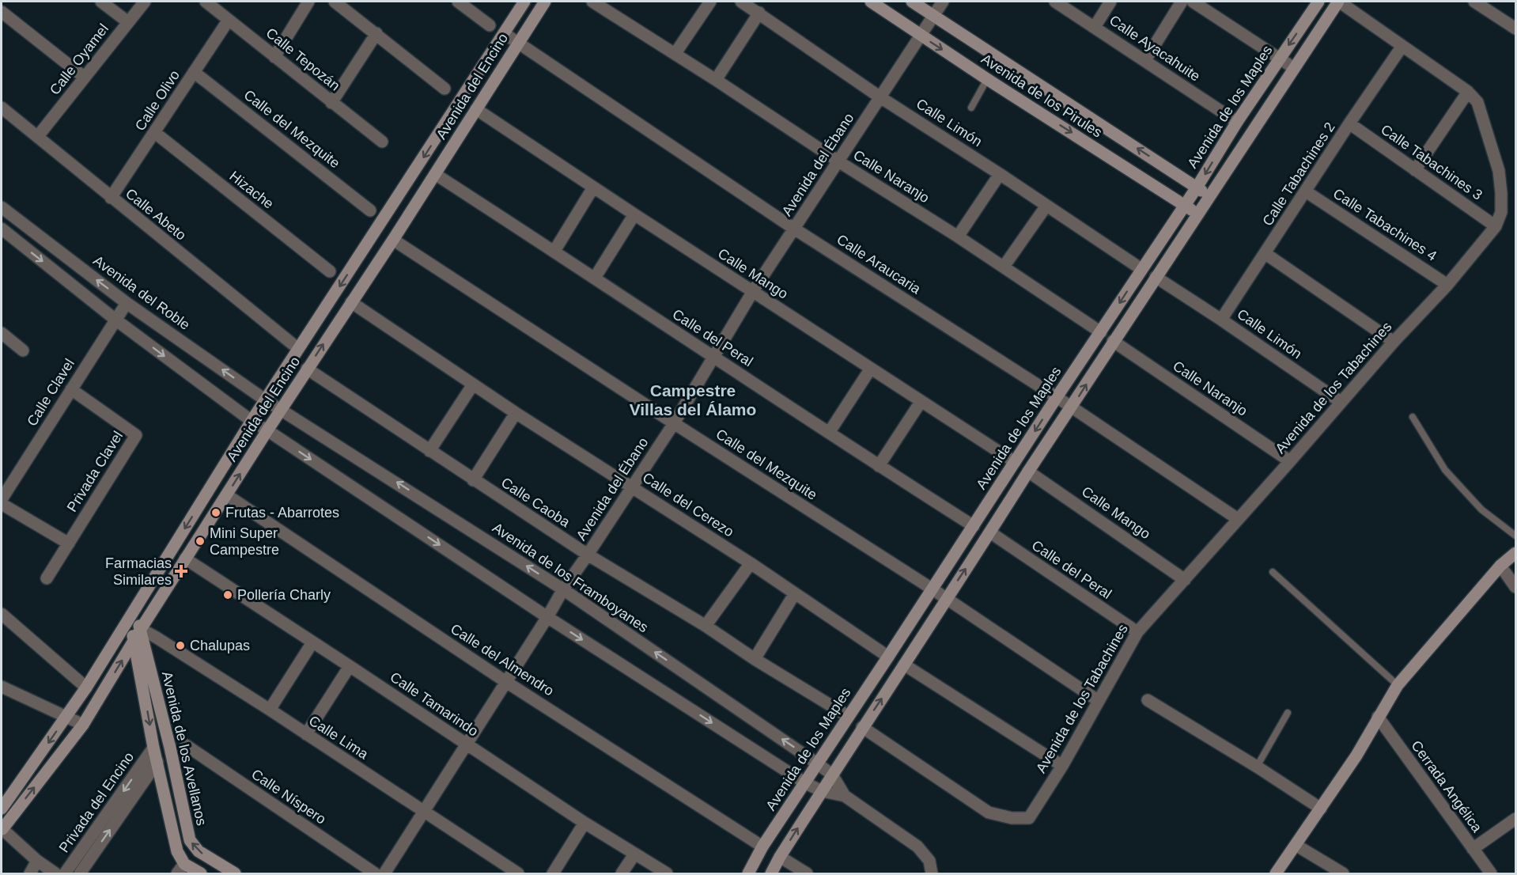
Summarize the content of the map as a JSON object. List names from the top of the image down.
{
  "streets": {
    "street": [
      "Calle Ayacahuite",
      "Calle Oyamel",
      "Calle Tepozán",
      "Avenida del Encino",
      "Avenida de los Pirules",
      "Calle Olivo",
      "Avenida de los Maples",
      "Calle Limón",
      "Calle del Mezquite",
      "Calle Tabachines 3",
      "Avenida del Ébano",
      "Calle Tabachines 2",
      "Calle Naranjo",
      "Hizache",
      "Calle Abeto",
      "Calle Tabachines 4",
      "Calle Araucaria",
      "Calle Mango",
      "Avenida del Roble",
      "Calle del Peral",
      "Avenida de los Tabachines",
      "Calle Clavel",
      "Privada Clavel",
      "Calle Caoba",
      "Calle del Cerezo",
      "Avenida de los Framboyanes",
      "Calle del Almendro",
      "Calle Tamarindo",
      "Calle Lima",
      "Avenida de los Avellanos",
      "Cerrada Angélica",
      "Calle Níspero",
      "Privada del Encino"
    ]
  },
  "crossings": [
    ["Calle Ayacahuite", "Avenida de los Maples"],
    ["Calle Oyamel", "Calle Abeto"],
    ["Calle Tepozán", "Calle Olivo"],
    ["Avenida del Encino", "Calle del Mezquite"],
    ["Avenida del Encino", "Calle Araucaria"],
    ["Avenida del Encino", "Calle Mango"],
    ["Avenida del Encino", "Avenida del Roble"],
    ["Avenida del Encino", "Calle del Peral"],
    ["Avenida del Encino", "Calle Caoba"],
    ["Avenida del Encino", "Calle del Cerezo"],
    ["Avenida del Encino", "Avenida de los Framboyanes"],
    ["Avenida del Encino", "Calle del Almendro"],
    ["Avenida del Encino", "Calle Tamarindo"],
    ["Avenida del Encino", "Calle Lima"],
    ["Avenida del Encino", "Avenida de los Avellanos"],
    ["Avenida de los Pirules", "Avenida de los Maples"],
    ["Avenida de los Pirules", "Avenida del Ébano"],
    ["Calle Olivo", "Calle del Mezquite"],
    ["Calle Olivo", "Hizache"],
    ["Calle Olivo", "Calle Abeto"],
    ["Avenida de los Maples", "Calle Limón"],
    ["Avenida de los Maples", "Calle del Mezquite"],
    ["Avenida de los Maples", "Calle Naranjo"],
    ["Avenida de los Maples", "Calle Araucaria"],
    ["Avenida de los Maples", "Calle Mango"],
    ["Avenida de los Maples", "Calle del Peral"],
    ["Avenida de los Maples", "Calle Caoba"],
    ["Avenida de los Maples", "Calle del Cerezo"],
    ["Avenida de los Maples", "Avenida de los Framboyanes"],
    ["Avenida de los Maples", "Calle del Almendro"],
    ["Calle Limón", "Avenida del Ébano"],
    ["Calle Limón", "Calle Tabachines 2"],
    ["Calle Limón", "Avenida de los Tabachines"],
    ["Calle del Mezquite", "Avenida del Ébano"],
    ["Calle del Mezquite", "Avenida de los Tabachines"],
    ["Calle Tabachines 3", "Calle Tabachines 2"],
    ["Calle Tabachines 3", "Avenida de los Tabachines"],
    ["Avenida del Ébano", "Calle Naranjo"],
    ["Avenida del Ébano", "Calle Araucaria"],
    ["Avenida del Ébano", "Calle Mango"],
    ["Avenida del Ébano", "Calle del Peral"],
    ["Avenida del Ébano", "Calle Caoba"],
    ["Avenida del Ébano", "Calle del Cerezo"],
    ["Avenida del Ébano", "Avenida de los Framboyanes"],
    ["Avenida del Ébano", "Calle del Almendro"],
    ["Avenida del Ébano", "Calle Tamarindo"],
    ["Avenida del Ébano", "Calle Lima"],
    ["Calle Tabachines 2", "Calle Tabachines 4"],
    ["Calle Tabachines 2", "Avenida de los Tabachines"],
    ["Calle Naranjo", "Avenida de los Tabachines"],
    ["Calle Tabachines 4", "Avenida de los Tabachines"],
    ["Calle Araucaria", "Avenida de los Tabachines"],
    ["Calle Mango", "Avenida de los Tabachines"],
    ["Avenida del Roble", "Calle Clavel"],
    ["Avenida del Roble", "Avenida de los Framboyanes"],
    ["Calle del Peral", "Avenida de los Tabachines"],
    ["Calle Clavel", "Privada Clavel"],
    ["Calle Lima", "Avenida de los Avellanos"],
    ["Avenida de los Avellanos", "Privada del Encino"]
  ],
  "districts": ["Campestre Villas del Álamo"],
  "places": {
    "other": [
      "Frutas - Abarrotes",
      "Mini Super Campestre",
      "Pollería Charly",
      "Chalupas"
    ],
    "health": ["Farmacias Similares"]
  }
}
